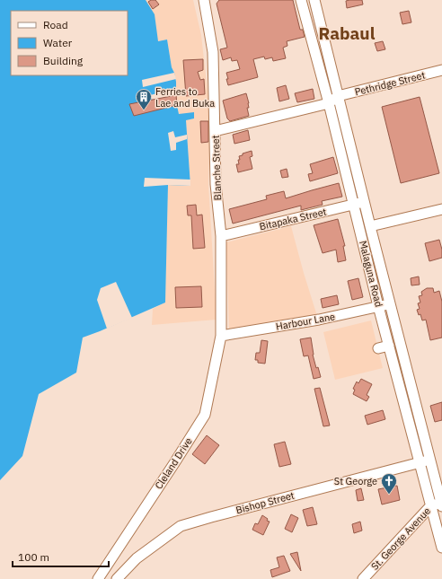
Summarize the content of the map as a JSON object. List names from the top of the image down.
{
  "streets": {
    "street": [
      "Pethridge Street",
      "Blanche Street",
      "Bitapaka Street",
      "Malaguna Road",
      "Harbour Lane",
      "Cleland Drive",
      "Bishop Street",
      "St. George Avenue"
    ]
  },
  "crossings": [
    ["Pethridge Street", "Malaguna Road"],
    ["Blanche Street", "Bitapaka Street"],
    ["Blanche Street", "Harbour Lane"],
    ["Blanche Street", "Cleland Drive"],
    ["Bitapaka Street", "Malaguna Road"],
    ["Malaguna Road", "Harbour Lane"],
    ["Malaguna Road", "Bishop Street"],
    ["Malaguna Road", "St. George Avenue"],
    ["Harbour Lane", "Cleland Drive"]
  ],
  "districts": ["Rabaul"],
  "places": {
    "building": ["Ferries to Lae and Buka"],
    "church": ["St George"]
  },
  "legend": ["Road", "Water", "Building"],
  "scale_bar": "100 m"
}
